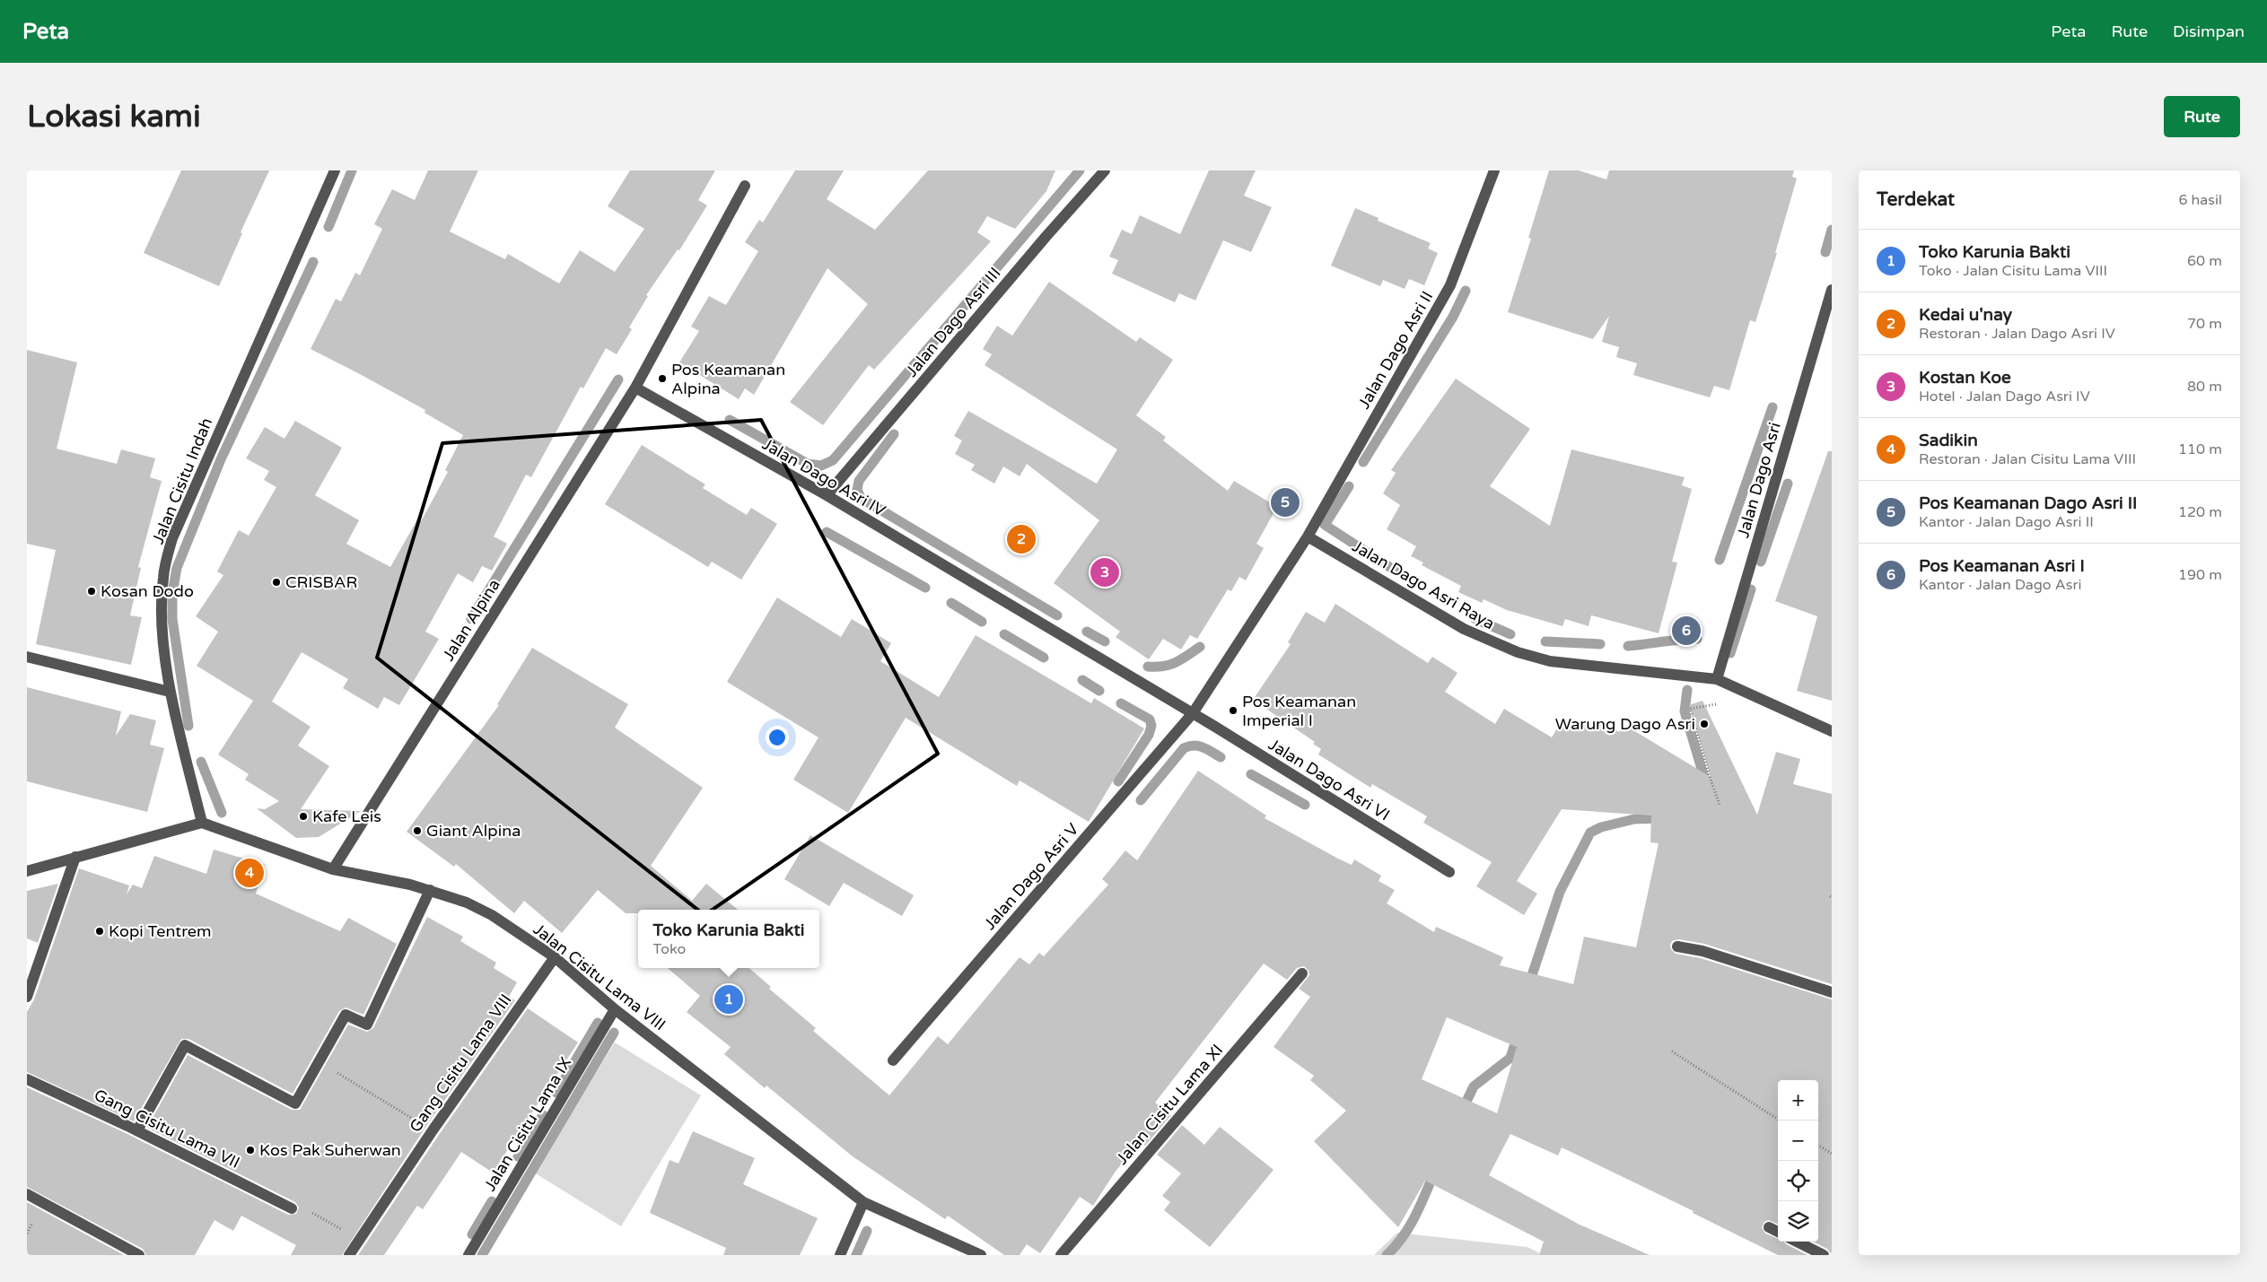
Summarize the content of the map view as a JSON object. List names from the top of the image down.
{
  "streets": {
    "street": [
      "Jalan Dago Asri III",
      "Jalan Dago Asri II",
      "Jalan Dago Asri IV",
      "Jalan Dago Asri",
      "Jalan Cisitu Indah",
      "Jalan Dago Asri Raya",
      "Jalan Alpina",
      "Jalan Dago Asri VI",
      "Jalan Dago Asri V",
      "Jalan Cisitu Lama VIII",
      "Gang Cisitu Lama VIII",
      "Jalan Cisitu Lama XI",
      "Jalan Cisitu Lama IX",
      "Gang Cisitu Lama VII"
    ]
  },
  "crossings": [
    ["Jalan Dago Asri III", "Jalan Dago Asri IV"],
    ["Jalan Dago Asri II", "Jalan Dago Asri Raya"],
    ["Jalan Dago Asri IV", "Jalan Alpina"],
    ["Jalan Dago Asri IV", "Jalan Dago Asri VI"],
    ["Jalan Dago Asri IV", "Jalan Dago Asri V"],
    ["Jalan Dago Asri", "Jalan Dago Asri Raya"],
    ["Jalan Cisitu Indah", "Jalan Cisitu Lama VIII"],
    ["Jalan Alpina", "Jalan Cisitu Lama VIII"],
    ["Jalan Dago Asri VI", "Jalan Dago Asri V"],
    ["Jalan Cisitu Lama VIII", "Gang Cisitu Lama VIII"],
    ["Jalan Cisitu Lama VIII", "Jalan Cisitu Lama IX"]
  ],
  "places": [
    "Pos Keamanan Alpina",
    "CRISBAR",
    "Kosan Dodo",
    "Pos Keamanan Imperial I",
    "Warung Dago Asri",
    "Kafe Leis",
    "Giant Alpina",
    "Kopi Tentrem",
    "Kos Pak Suherwan"
  ],
  "page": {
    "header": "Peta",
    "nav": ["Peta", "Rute", "Disimpan"],
    "buttons": "Rute",
    "title": "Lokasi kami",
    "heading": ["Terdekat", "6 hasil"],
    "list": [
      {
        "mark": "1",
        "name": "Toko Karunia Bakti",
        "note": "Toko · Jalan Cisitu Lama VIII",
        "value": "60 m"
      },
      {
        "mark": "2",
        "name": "Kedai u'nay",
        "note": "Restoran · Jalan Dago Asri IV",
        "value": "70 m"
      },
      {
        "mark": "3",
        "name": "Kostan Koe",
        "note": "Hotel · Jalan Dago Asri IV",
        "value": "80 m"
      },
      {
        "mark": "4",
        "name": "Sadikin",
        "note": "Restoran · Jalan Cisitu Lama VIII",
        "value": "110 m"
      },
      {
        "mark": "5",
        "name": "Pos Keamanan Dago Asri II",
        "note": "Kantor · Jalan Dago Asri II",
        "value": "120 m"
      },
      {
        "mark": "6",
        "name": "Pos Keamanan Asri I",
        "note": "Kantor · Jalan Dago Asri",
        "value": "190 m"
      }
    ],
    "pins": [
      "5",
      "2",
      "3",
      "6",
      "4",
      "1"
    ],
    "popup": ["Toko Karunia Bakti", "Toko"],
    "map_buttons": ["+", "−"]
  }
}
